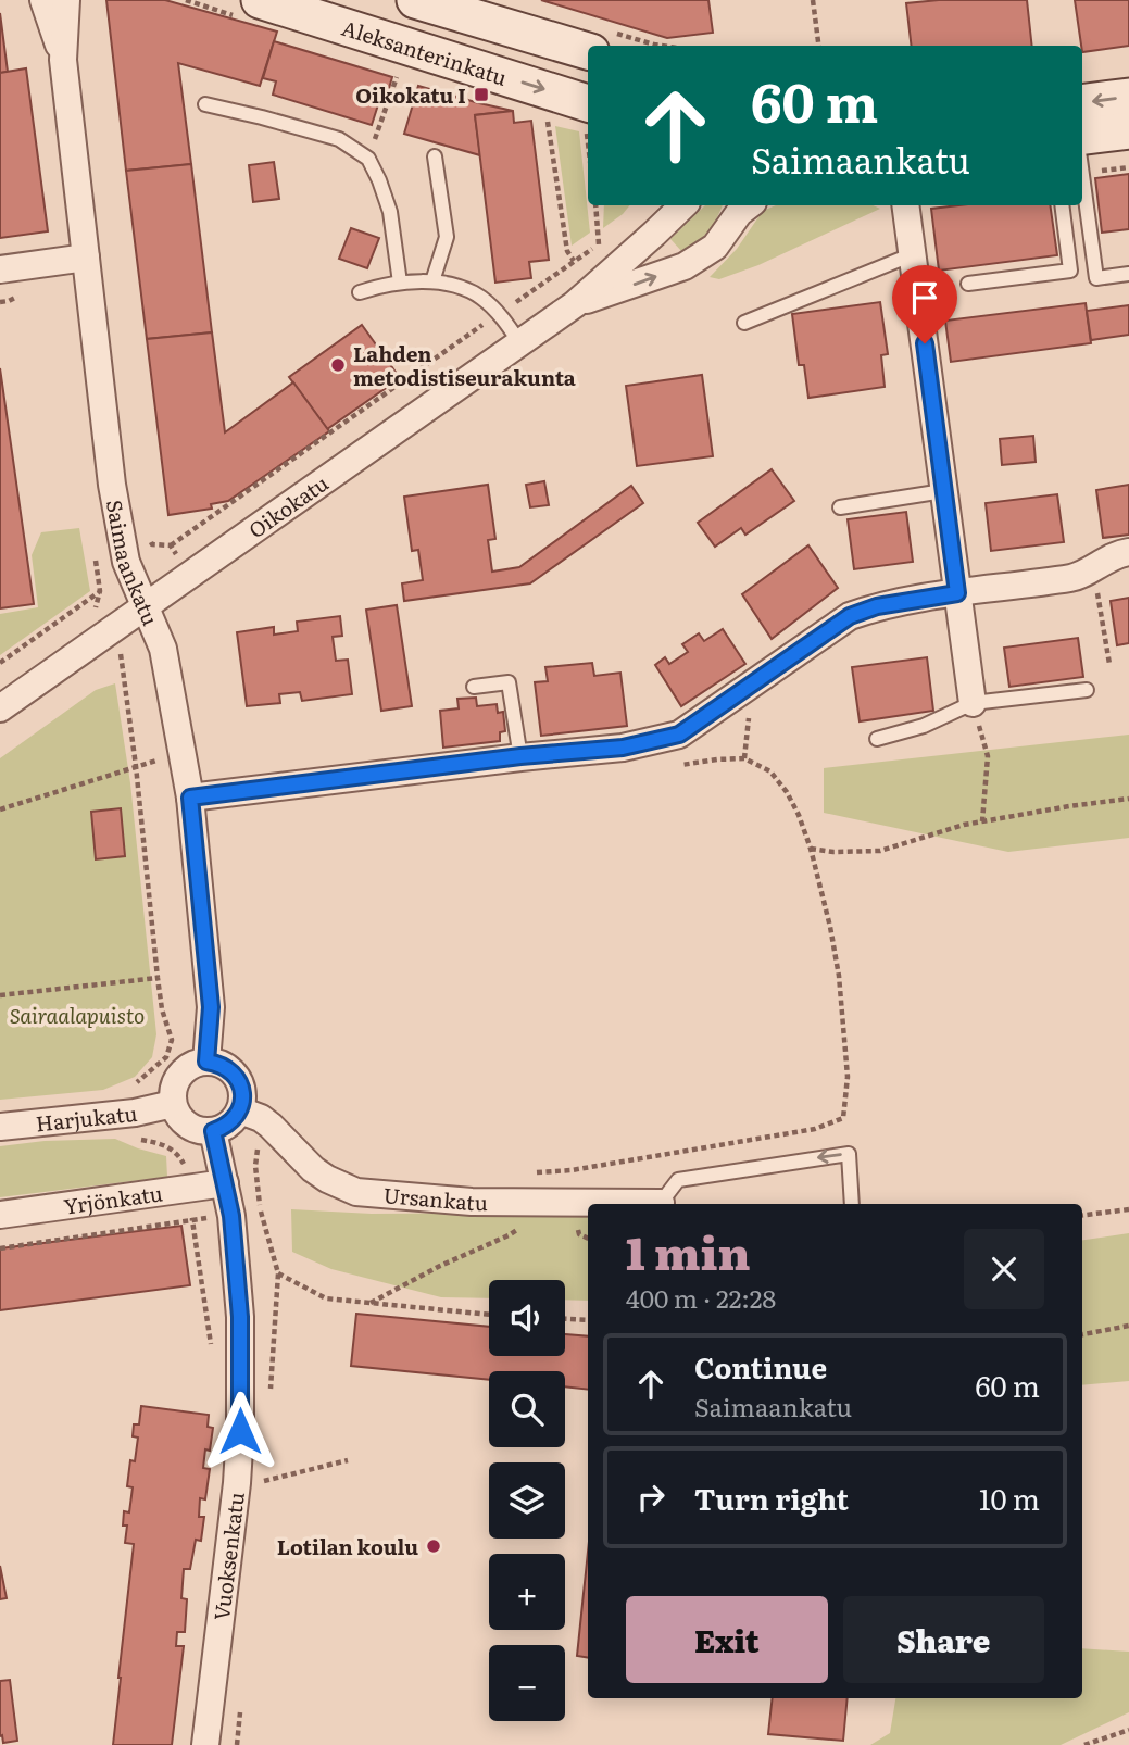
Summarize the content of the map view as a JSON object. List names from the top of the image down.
{
  "streets": {
    "main road": ["Aleksanterinkatu"],
    "street": [
      "Oikokatu",
      "Saimaankatu",
      "Harjukatu",
      "Ursankatu",
      "Yrjönkatu",
      "Vuoksenkatu"
    ]
  },
  "crossings": [
    ["Oikokatu", "Saimaankatu"],
    ["Saimaankatu", "Harjukatu"],
    ["Saimaankatu", "Ursankatu"],
    ["Harjukatu", "Ursankatu"],
    ["Yrjönkatu", "Vuoksenkatu"]
  ],
  "parks": ["Sairaalapuisto"],
  "places": {
    "transit": ["Oikokatu I"],
    "other": ["Lahden metodistiseurakunta", "Lotilan koulu"]
  },
  "page": {
    "turn": ["60 m", "Saimaankatu"],
    "heading": ["1 min", "400 m · 22:28"],
    "map_buttons": ["+", "−"],
    "list": [
      {
        "name": "Continue",
        "note": "Saimaankatu",
        "value": "60 m"
      },
      {
        "name": "Turn right",
        "value": "10 m"
      }
    ],
    "buttons": ["Exit", "Share"]
  }
}
